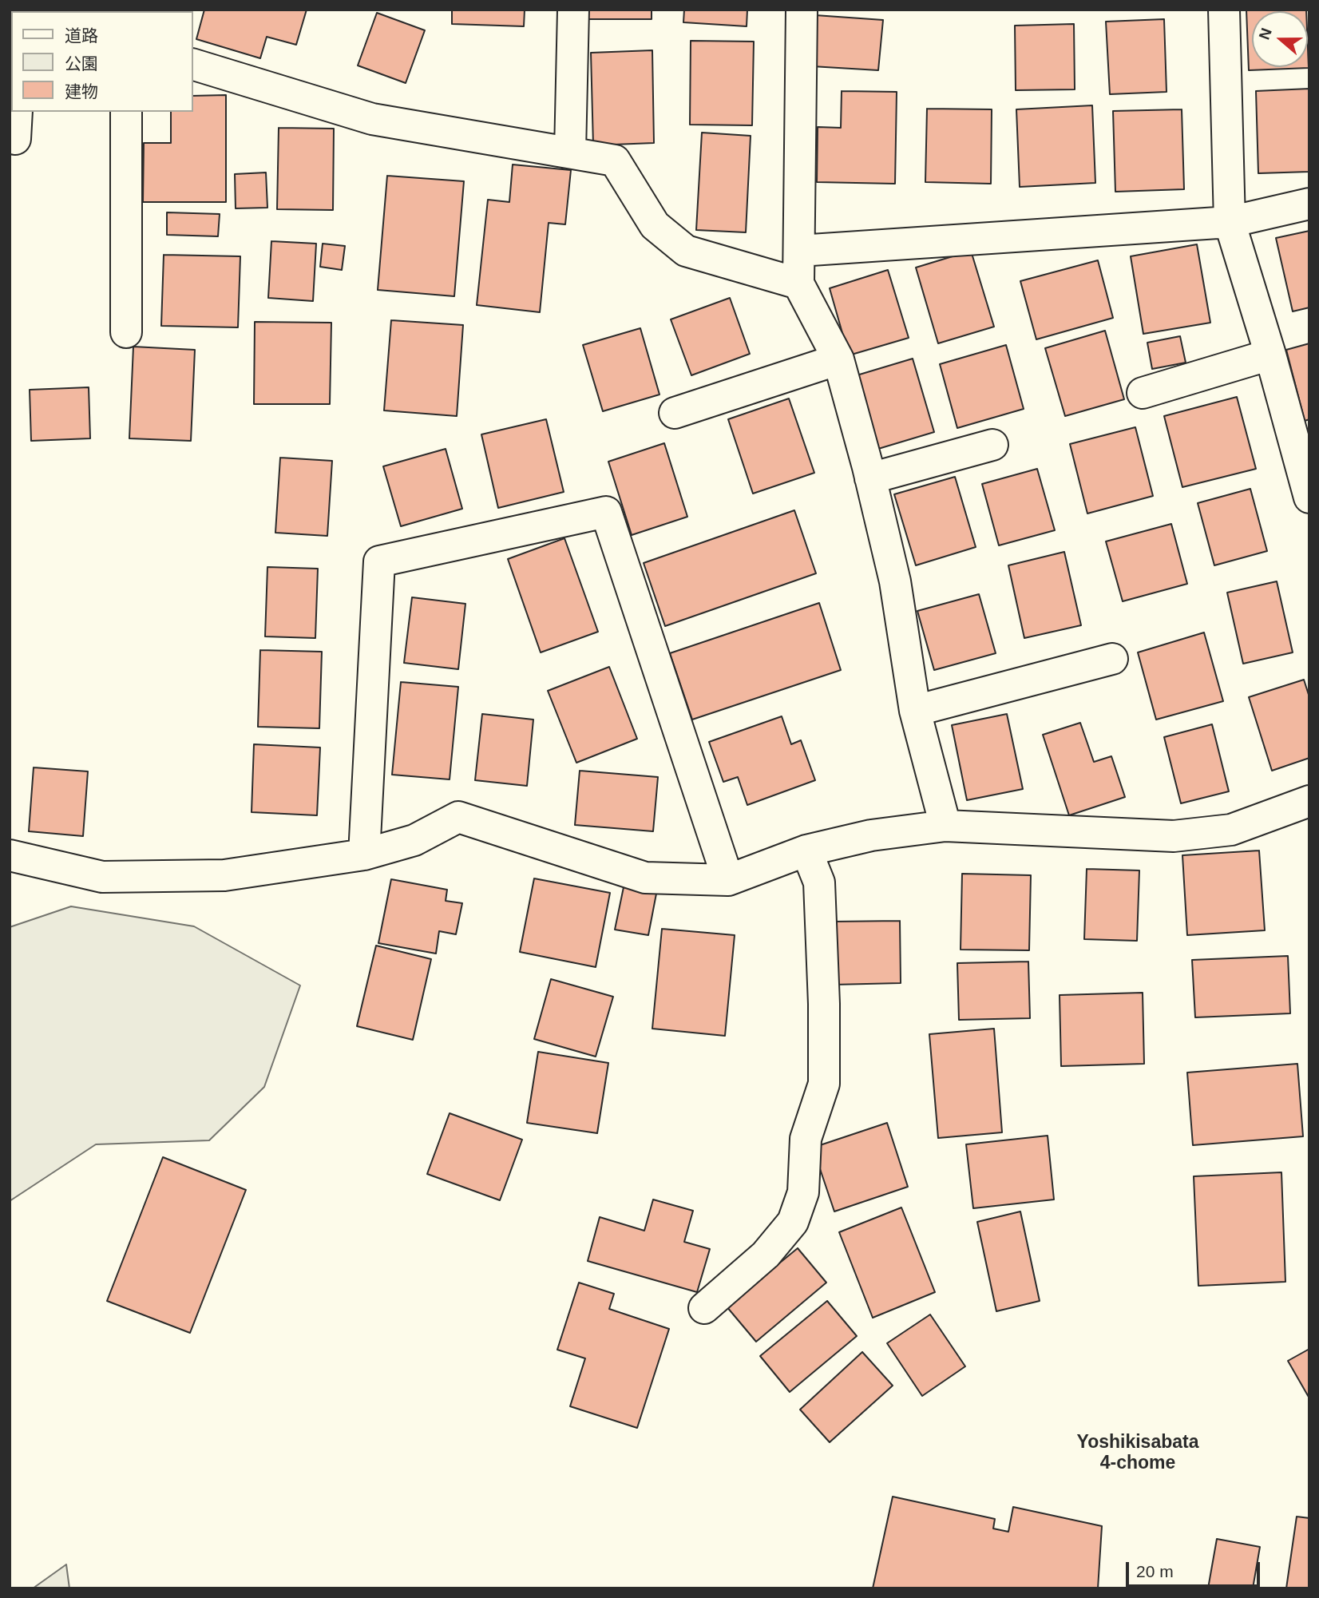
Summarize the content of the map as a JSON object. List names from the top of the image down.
{
  "districts": ["Yoshikisabata 4-chome"],
  "legend": ["道路", "公園", "建物"],
  "scale_bar": "20 m",
  "north": "left"
}
